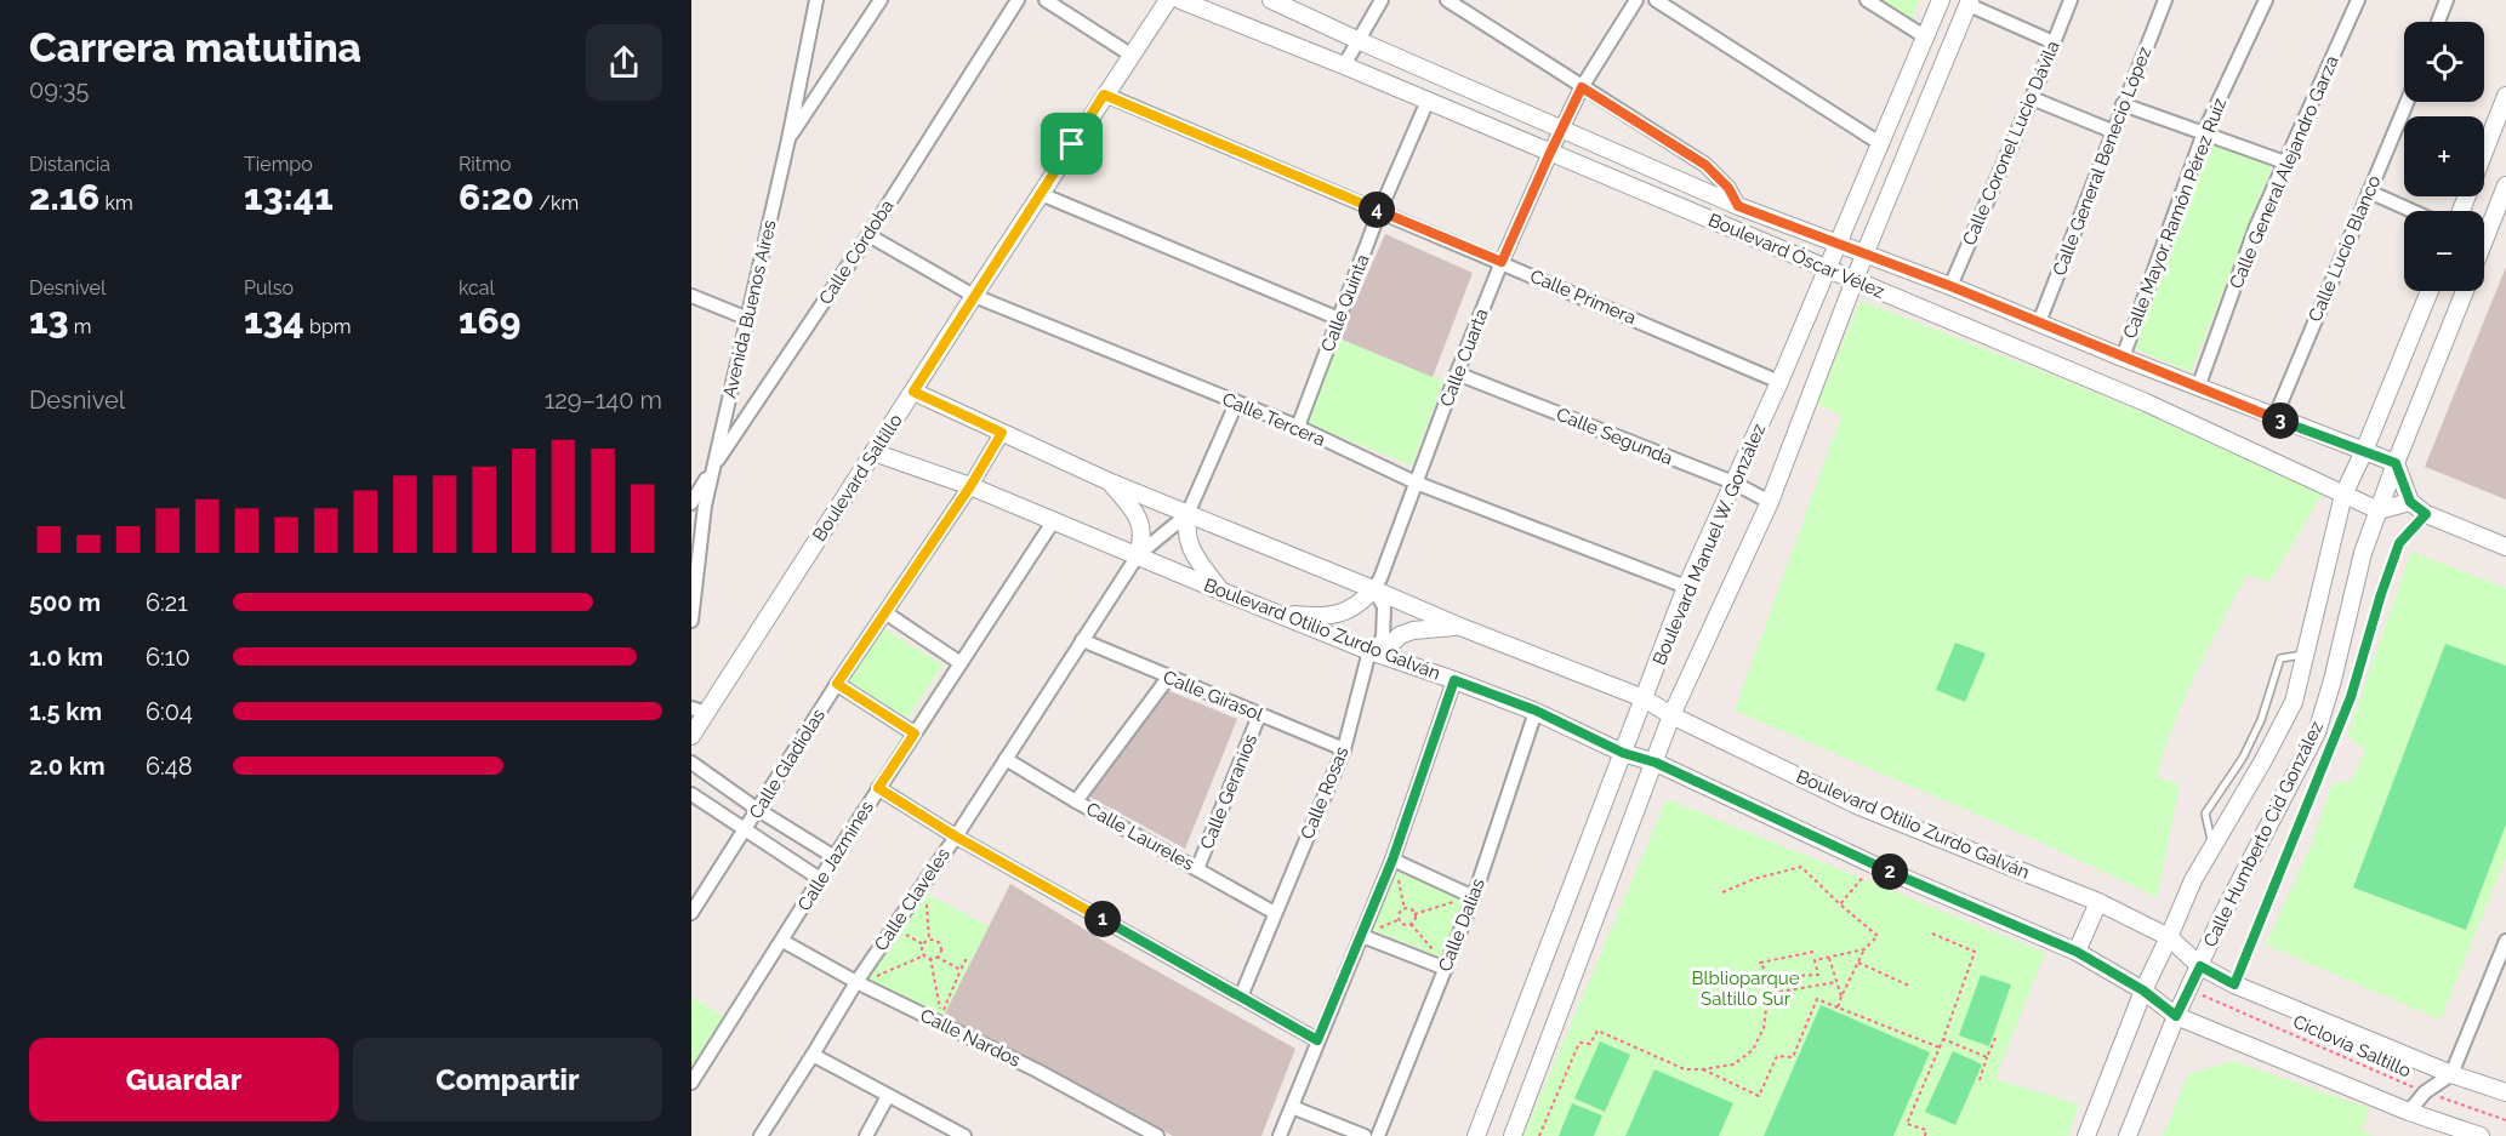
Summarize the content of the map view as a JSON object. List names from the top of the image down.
{
  "streets": {
    "street": [
      "Calle Coronel Lucio Dávila",
      "Calle General Benecio López",
      "Calle General Alejandro Garza",
      "Calle Mayor Ramón Pérez Ruiz",
      "Calle Lucio Blanco",
      "Calle Córdoba",
      "Boulevard Óscar Vélez",
      "Calle Primera",
      "Calle Quinta",
      "Avenida Buenos Aires",
      "Calle Cuarta",
      "Calle Tercera",
      "Calle Segunda",
      "Boulevard Saltillo",
      "Boulevard Manuel W. González",
      "Boulevard Otilio Zurdo Galván",
      "Calle Girasol",
      "Calle Gladiolas",
      "Calle Geranios",
      "Calle Rosas",
      "Calle Humberto Cid González",
      "Calle Laureles",
      "Calle Jazmines",
      "Calle Claveles",
      "Calle Dalias",
      "Calle Nardos"
    ],
    "path": ["Ciclovía Saltillo"]
  },
  "crossings": [
    ["Calle Coronel Lucio Dávila", "Boulevard Óscar Vélez"],
    ["Calle General Benecio López", "Boulevard Óscar Vélez"],
    ["Calle General Alejandro Garza", "Boulevard Óscar Vélez"],
    ["Calle Mayor Ramón Pérez Ruiz", "Boulevard Óscar Vélez"],
    ["Calle Lucio Blanco", "Boulevard Óscar Vélez"],
    ["Calle Córdoba", "Avenida Buenos Aires"],
    ["Calle Córdoba", "Calle Tercera"],
    ["Boulevard Óscar Vélez", "Calle Quinta"],
    ["Boulevard Óscar Vélez", "Calle Cuarta"],
    ["Boulevard Óscar Vélez", "Boulevard Manuel W. González"],
    ["Boulevard Óscar Vélez", "Calle Humberto Cid González"],
    ["Calle Primera", "Calle Quinta"],
    ["Calle Primera", "Calle Cuarta"],
    ["Calle Primera", "Boulevard Saltillo"],
    ["Calle Primera", "Boulevard Manuel W. González"],
    ["Calle Quinta", "Calle Tercera"],
    ["Calle Cuarta", "Calle Tercera"],
    ["Calle Cuarta", "Calle Segunda"],
    ["Calle Cuarta", "Boulevard Otilio Zurdo Galván"],
    ["Calle Cuarta", "Calle Rosas"],
    ["Calle Tercera", "Boulevard Saltillo"],
    ["Calle Tercera", "Boulevard Manuel W. González"],
    ["Calle Segunda", "Boulevard Manuel W. González"],
    ["Boulevard Saltillo", "Boulevard Otilio Zurdo Galván"],
    ["Boulevard Manuel W. González", "Boulevard Otilio Zurdo Galván"],
    ["Boulevard Otilio Zurdo Galván", "Calle Gladiolas"],
    ["Boulevard Otilio Zurdo Galván", "Calle Rosas"],
    ["Boulevard Otilio Zurdo Galván", "Calle Humberto Cid González"],
    ["Boulevard Otilio Zurdo Galván", "Calle Jazmines"],
    ["Boulevard Otilio Zurdo Galván", "Calle Claveles"],
    ["Boulevard Otilio Zurdo Galván", "Calle Dalias"],
    ["Calle Girasol", "Calle Geranios"],
    ["Calle Girasol", "Calle Rosas"],
    ["Calle Girasol", "Calle Claveles"],
    ["Calle Geranios", "Calle Laureles"],
    ["Calle Rosas", "Calle Laureles"],
    ["Calle Humberto Cid González", "Ciclovía Saltillo"],
    ["Calle Laureles", "Calle Claveles"],
    ["Calle Jazmines", "Calle Nardos"],
    ["Calle Claveles", "Calle Nardos"]
  ],
  "parks": ["Blblioparque Saltillo Sur"],
  "page": {
    "heading": ["Carrera matutina", "09:35"],
    "map_buttons": ["+", "−"],
    "stats": [
      ["Distancia", "2.16 km"],
      ["Tiempo", "13:41"],
      ["Ritmo", "6:20 /km"],
      ["Desnivel", "13 m"],
      ["Pulso", "134 bpm"],
      ["kcal", "169"]
    ],
    "pins": [
      "4",
      "3",
      "2",
      "1"
    ],
    "chart": ["Desnivel", "129–140 m"],
    "list": [
      {
        "name": "500 m",
        "note": "6:21"
      },
      {
        "name": "1.0 km",
        "note": "6:10"
      },
      {
        "name": "1.5 km",
        "note": "6:04"
      },
      {
        "name": "2.0 km",
        "note": "6:48"
      }
    ],
    "buttons": ["Guardar", "Compartir"]
  }
}
